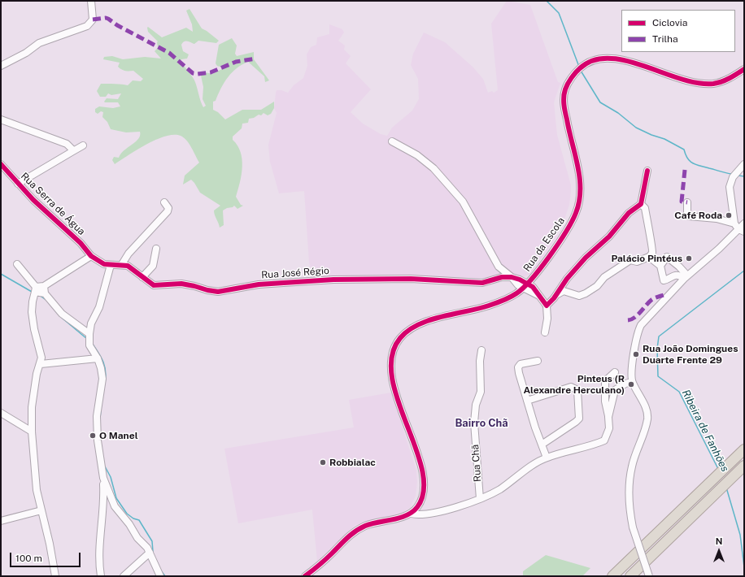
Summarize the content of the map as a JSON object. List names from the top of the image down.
{
  "streets": {
    "street": [
      "Rua Serra de Água",
      "Rua da Escola",
      "Rua José Régio",
      "Rua Chã"
    ]
  },
  "districts": ["Bairro Chã"],
  "water": ["Ribeira de Fanhões"],
  "places": [
    "Café Roda",
    "Palácio Pintéus",
    "Rua João Domingues Duarte Frente 29",
    "Pinteus (R Alexandre Herculano)",
    "O Manel",
    "Robbialac"
  ],
  "legend": ["Ciclovia", "Trilha"],
  "scale_bar": "100 m",
  "north": "top"
}
